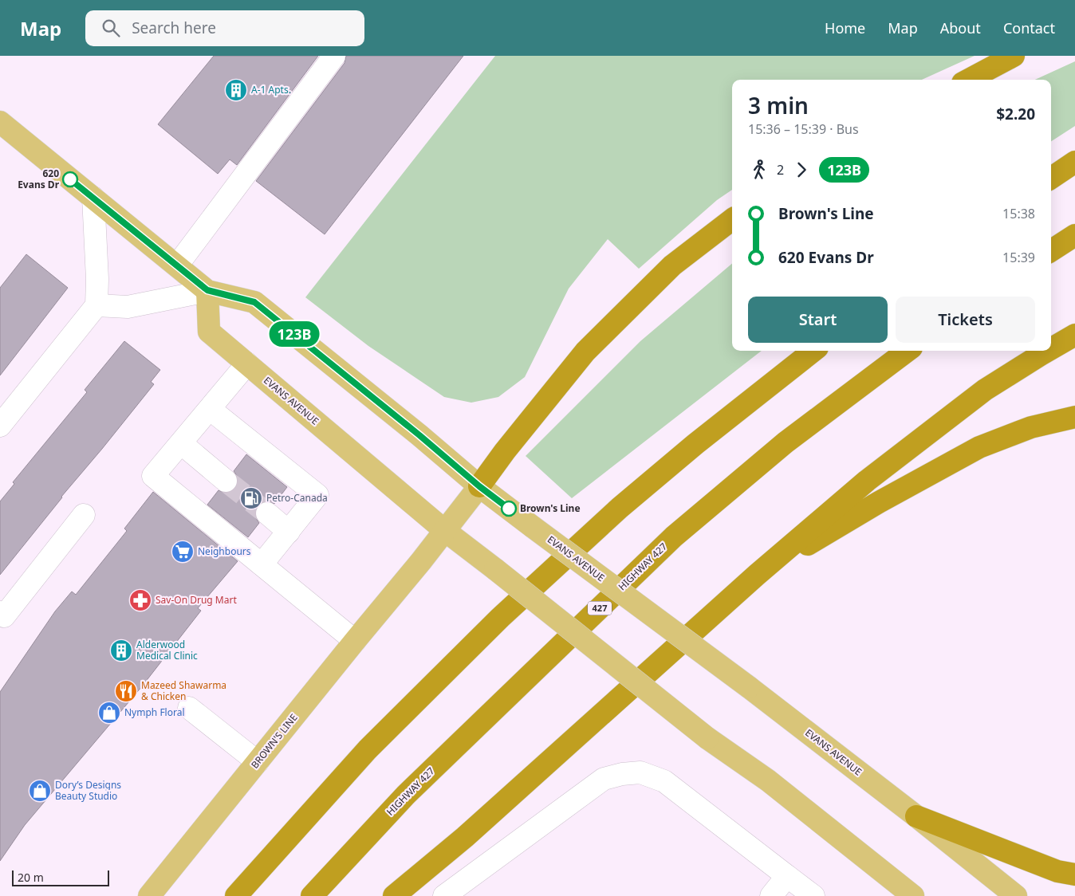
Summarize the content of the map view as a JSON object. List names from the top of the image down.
{
  "streets": {
    "highway": ["HIGHWAY 427", "427"],
    "main road": ["EVANS AVENUE", "BROWN'S LINE"]
  },
  "crossings": [
    ["EVANS AVENUE", "BROWN'S LINE"]
  ],
  "places": {
    "building": ["A-1 Apts.", "Alderwood Medical Clinic"],
    "other": ["620 Evans Dr", "Brown's Line"],
    "fuel station": ["Petro-Canada"],
    "supermarket": ["Neighbours"],
    "pharmacy": ["Sav-On Drug Mart"],
    "restaurant": ["Mazeed Shawarma & Chicken"],
    "shop": ["Nymph Floral", "Dory’s Designs Beauty Studio"]
  },
  "lines": ["bus line 123B"],
  "scale_bar": "20 m",
  "page": {
    "header": "Map",
    "search": "Search here",
    "nav": [
      "Home",
      "Map",
      "About",
      "Contact"
    ],
    "on_map": "123B",
    "heading": ["3 min", "15:36 – 15:39 · Bus", "$2.20"],
    "legs": ["2", "123B"],
    "list": [
      {
        "name": "Brown's Line",
        "value": "15:38"
      },
      {
        "name": "620 Evans Dr",
        "value": "15:39"
      }
    ],
    "buttons": ["Start", "Tickets"],
    "scale": "20 m"
  }
}
